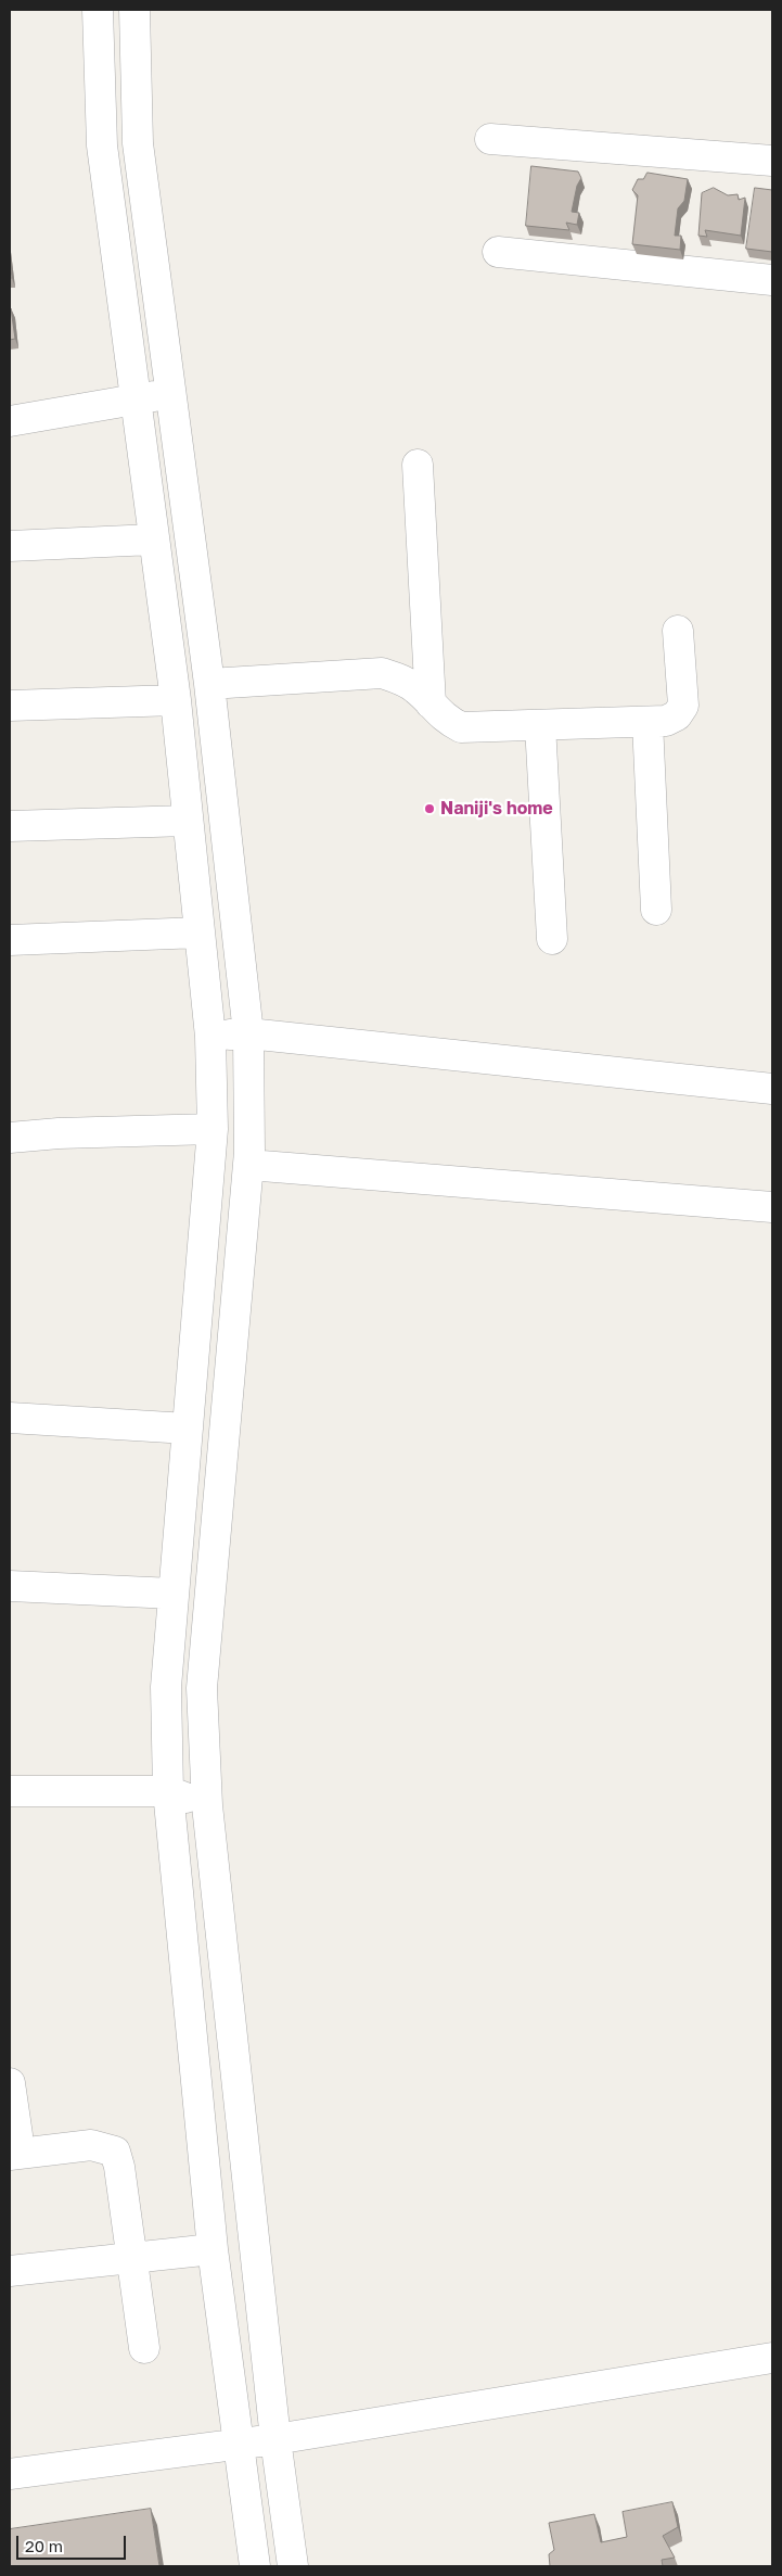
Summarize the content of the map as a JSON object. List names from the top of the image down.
{
  "places": ["Naniji's home"],
  "scale_bar": "20 m"
}
